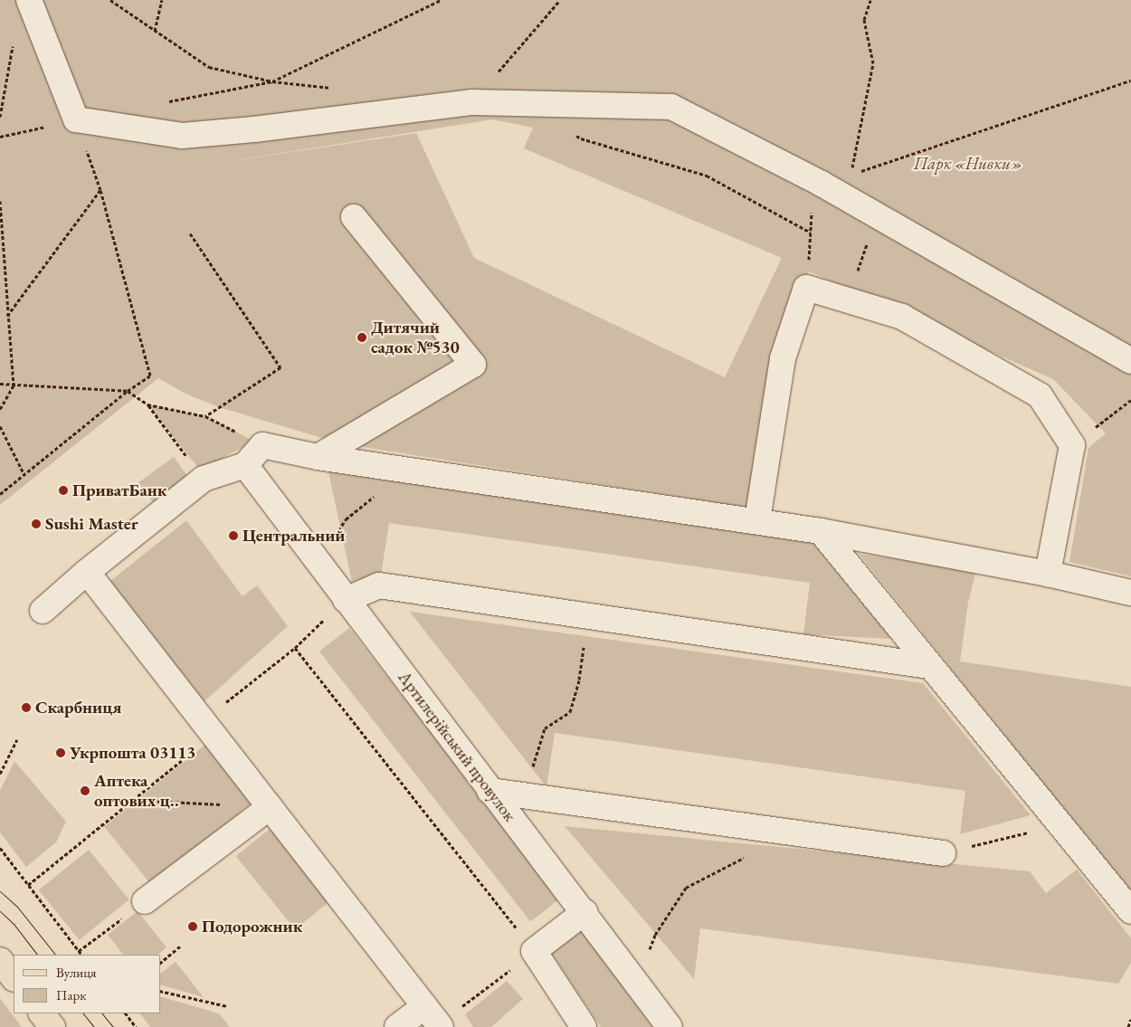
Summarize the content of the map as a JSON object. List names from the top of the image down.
{
  "streets": {
    "street": ["Артилерійський провулок"]
  },
  "parks": ["Парк «Нивки»"],
  "places": [
    "Дитячий садок №530",
    "ПриватБанк",
    "Sushi Master",
    "Центральний",
    "Скарбниця",
    "Укрпошта 03113",
    "Аптека оптових ц‥",
    "Подорожник"
  ],
  "legend": ["Вулиця", "Парк"]
}
